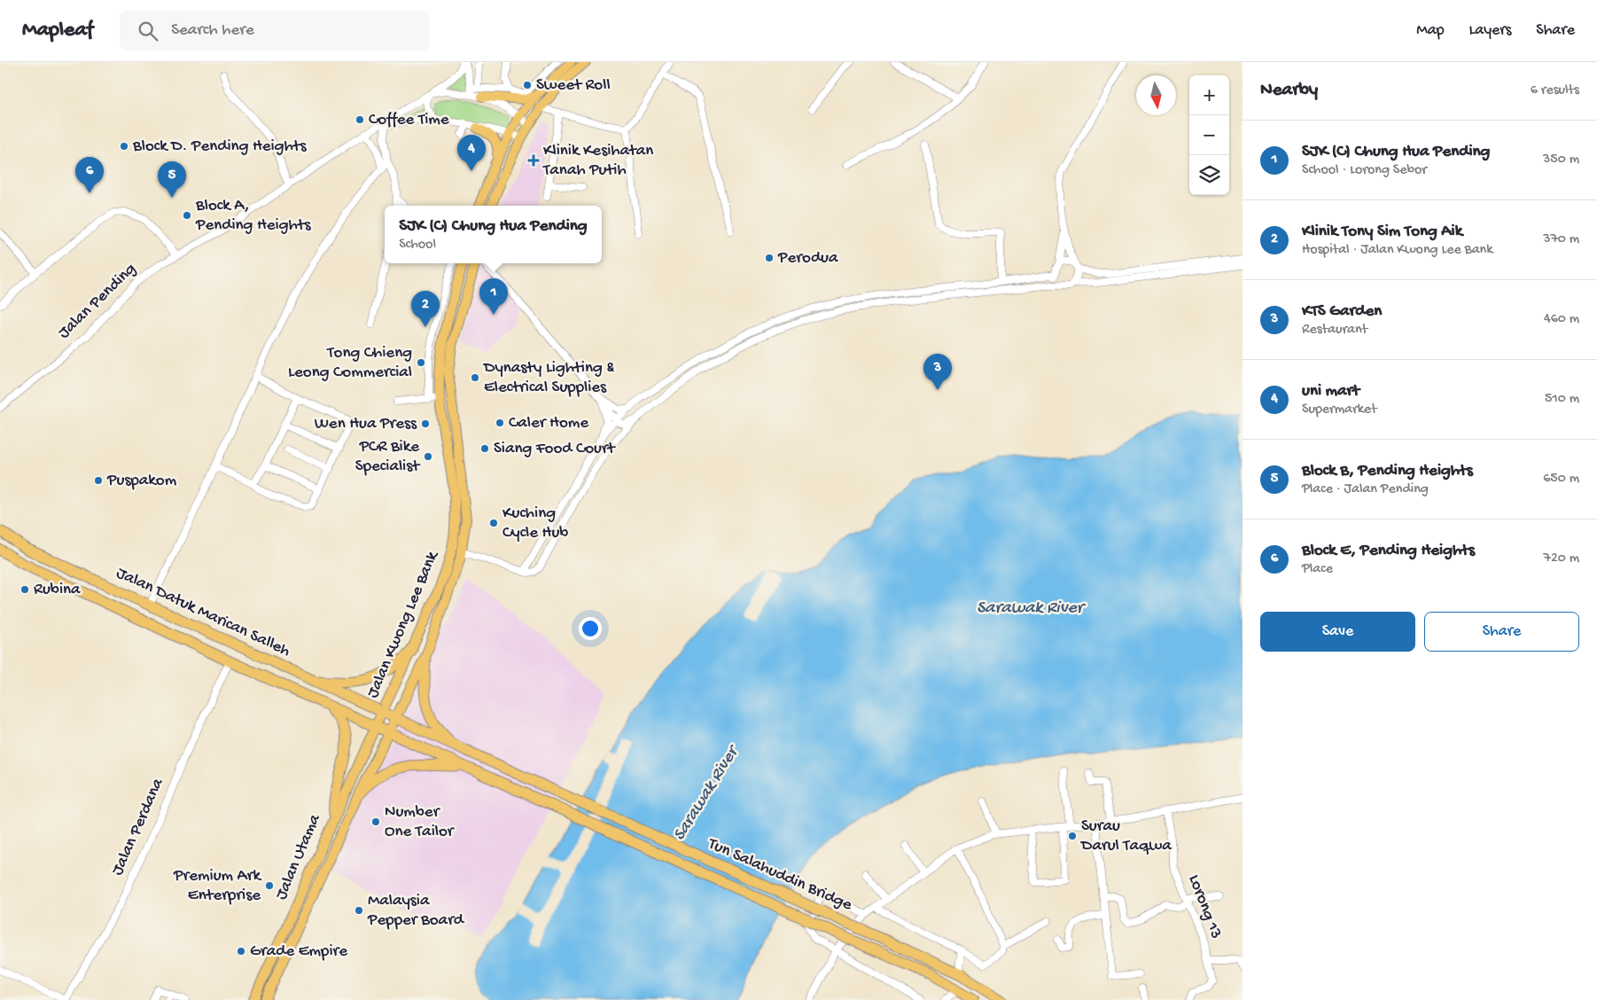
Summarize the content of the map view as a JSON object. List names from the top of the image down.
{
  "streets": {
    "highway": ["Jalan Datuk Marican Salleh", "Tun Salahuddin Bridge"],
    "main road": ["Jalan Kwong Lee Bank", "Jalan Utama"],
    "street": ["Jalan Pending", "Jalan Perdana", "Lorong 13"]
  },
  "crossings": [
    ["Jalan Datuk Marican Salleh", "Jalan Kwong Lee Bank"],
    ["Jalan Datuk Marican Salleh", "Jalan Perdana"],
    ["Jalan Datuk Marican Salleh", "Jalan Utama"],
    ["Jalan Datuk Marican Salleh", "Tun Salahuddin Bridge"],
    ["Jalan Kwong Lee Bank", "Jalan Utama"]
  ],
  "water": ["Sarawak River"],
  "places": {
    "other": [
      "Sweet Roll",
      "Coffee Time",
      "Block D. Pending Heights",
      "Block A, Pending Heights",
      "Perodua",
      "Tong Chieng Leong Commercial",
      "Dynasty Lighting & Electrical Supplies",
      "Caler Home",
      "Wen Hua Press",
      "Siang Food Court",
      "PCR Bike Specialist",
      "Puspakom",
      "Kuching Cycle Hub",
      "Rubina",
      "Number One Tailor",
      "Surau Darul Taqwa",
      "Premium Ark Enterprise",
      "Malaysia Pepper Board",
      "Grade Empire"
    ],
    "health": ["Klinik Kesihatan Tanah Putih"]
  },
  "north": "bottom",
  "page": {
    "header": "Mapleaf",
    "search": "Search here",
    "nav": ["Map", "Layers", "Share"],
    "heading": ["Nearby", "6 results"],
    "map_buttons": ["+", "−"],
    "list": [
      {
        "mark": "1",
        "name": "SJK (C) Chung Hua Pending",
        "note": "School · Lorong Sebor",
        "value": "350 m"
      },
      {
        "mark": "2",
        "name": "Klinik Tony Sim Tong Aik",
        "note": "Hospital · Jalan Kwong Lee Bank",
        "value": "370 m"
      },
      {
        "mark": "3",
        "name": "KTS Garden",
        "note": "Restaurant",
        "value": "460 m"
      },
      {
        "mark": "4",
        "name": "uni mart",
        "note": "Supermarket",
        "value": "510 m"
      },
      {
        "mark": "5",
        "name": "Block B, Pending Heights",
        "note": "Place · Jalan Pending",
        "value": "650 m"
      },
      {
        "mark": "6",
        "name": "Block E, Pending Heights",
        "note": "Place",
        "value": "720 m"
      }
    ],
    "pins": [
      "4",
      "6",
      "5",
      "1",
      "2",
      "3"
    ],
    "popup": ["SJK (C) Chung Hua Pending", "School"],
    "buttons": ["Save", "Share"]
  }
}
